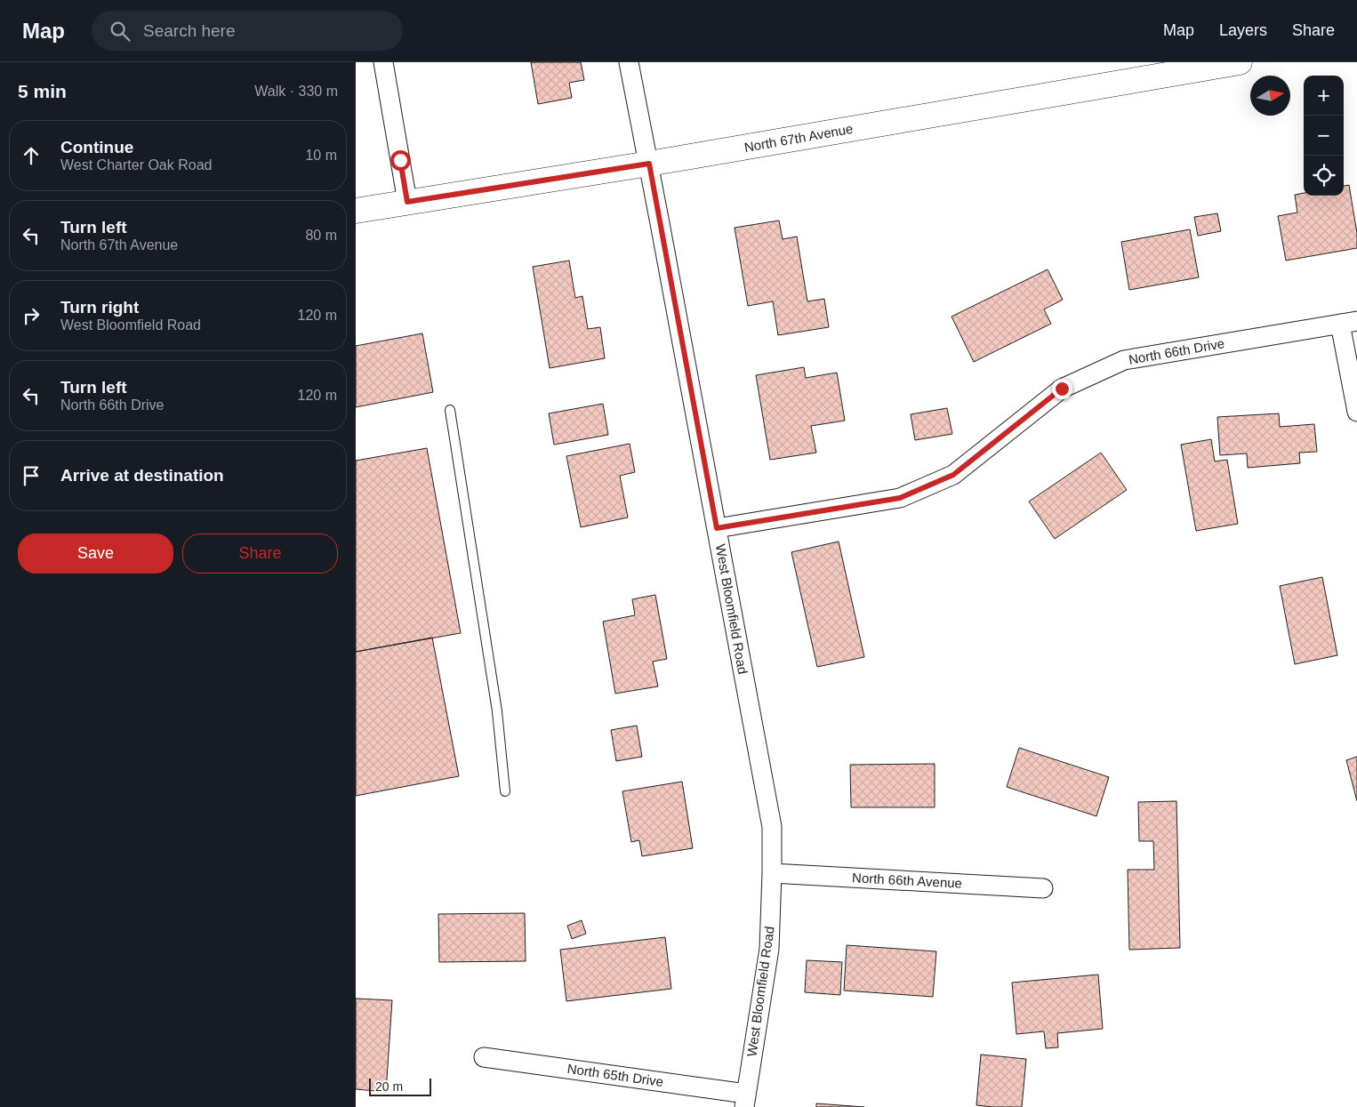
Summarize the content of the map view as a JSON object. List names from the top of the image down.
{
  "streets": {
    "main road": ["North 67th Avenue"],
    "street": [
      "North 66th Drive",
      "West Bloomfield Road",
      "North 66th Avenue",
      "North 65th Drive"
    ]
  },
  "crossings": [
    ["North 67th Avenue", "West Bloomfield Road"],
    ["North 66th Drive", "West Bloomfield Road"],
    ["West Bloomfield Road", "North 66th Avenue"],
    ["West Bloomfield Road", "North 65th Drive"]
  ],
  "scale_bar": "20 m",
  "north": "right",
  "page": {
    "header": "Map",
    "search": "Search here",
    "nav": ["Map", "Layers", "Share"],
    "heading": ["5 min", "Walk · 330 m"],
    "map_buttons": ["+", "−"],
    "list": [
      ["Continue", "West Charter Oak Road", "10 m"],
      ["Turn left", "North 67th Avenue", "80 m"],
      ["Turn right", "West Bloomfield Road", "120 m"],
      ["Turn left", "North 66th Drive", "120 m"],
      "Arrive at destination"
    ],
    "buttons": ["Save", "Share"],
    "scale": "20 m"
  }
}
